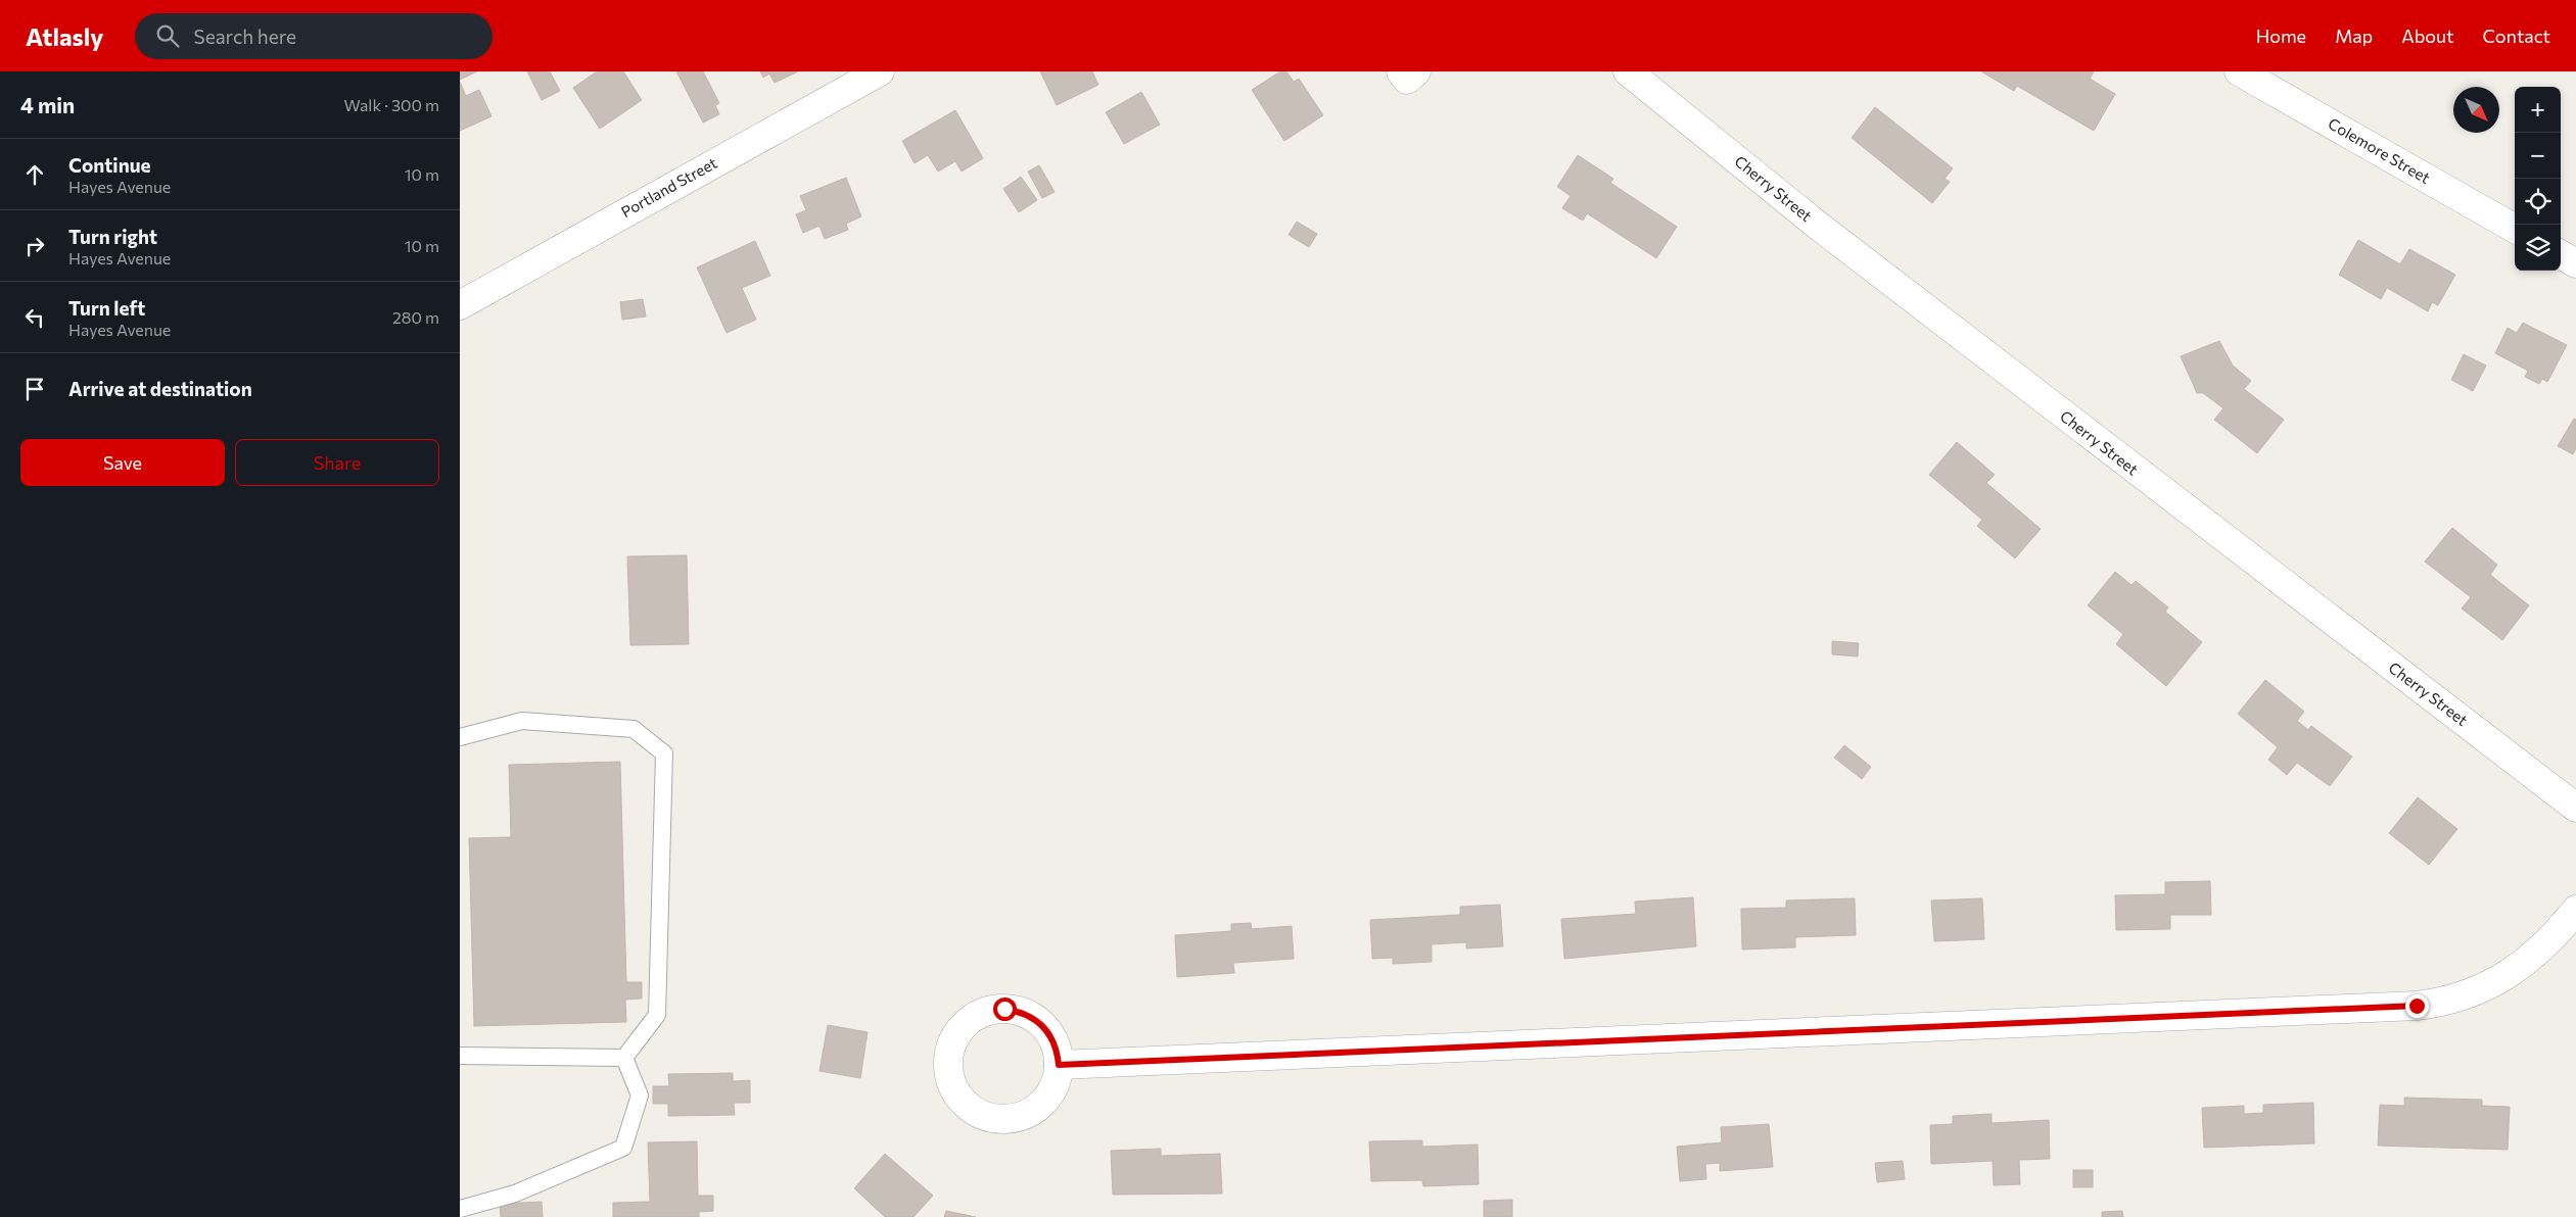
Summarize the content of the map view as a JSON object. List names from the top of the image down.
{
  "streets": {
    "street": ["Colemore Street", "Portland Street", "Cherry Street"]
  },
  "north": "bottom right",
  "page": {
    "header": "Atlasly",
    "search": "Search here",
    "nav": [
      "Home",
      "Map",
      "About",
      "Contact"
    ],
    "heading": ["4 min", "Walk · 300 m"],
    "map_buttons": ["+", "−"],
    "list": [
      ["Continue", "Hayes Avenue", "10 m"],
      ["Turn right", "Hayes Avenue", "10 m"],
      ["Turn left", "Hayes Avenue", "280 m"],
      "Arrive at destination"
    ],
    "buttons": ["Save", "Share"]
  }
}
